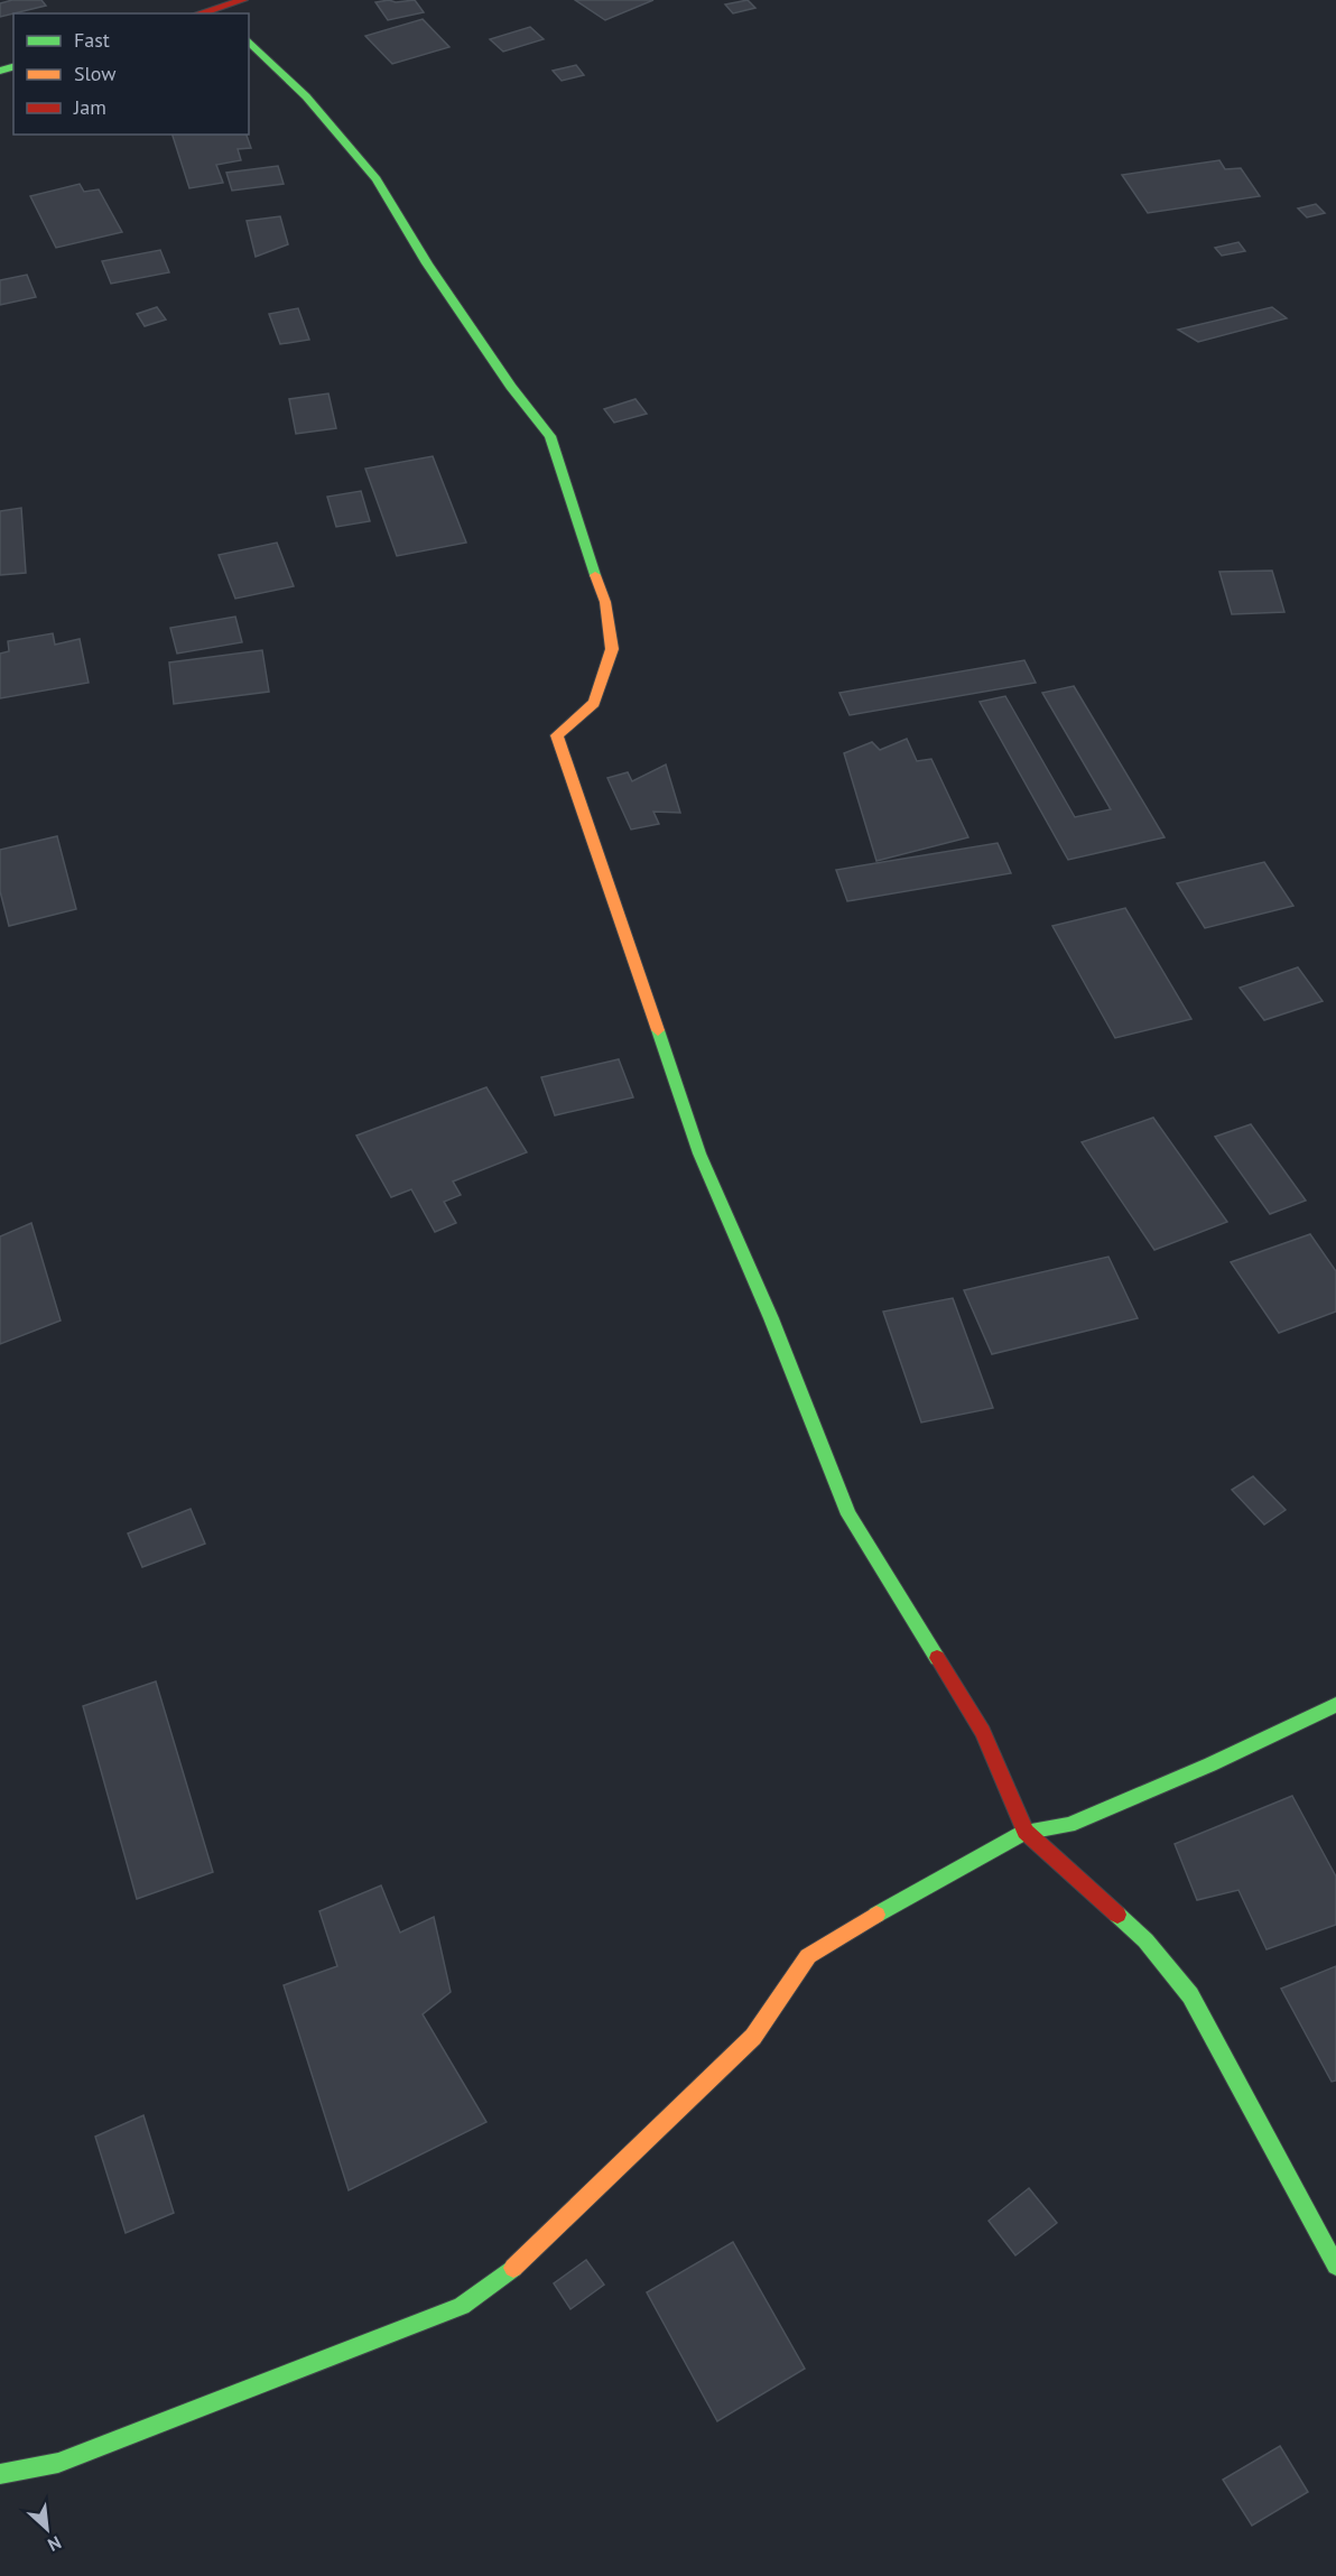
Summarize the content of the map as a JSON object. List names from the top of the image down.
{
  "legend": ["Fast", "Slow", "Jam"],
  "north": "bottom right"
}
